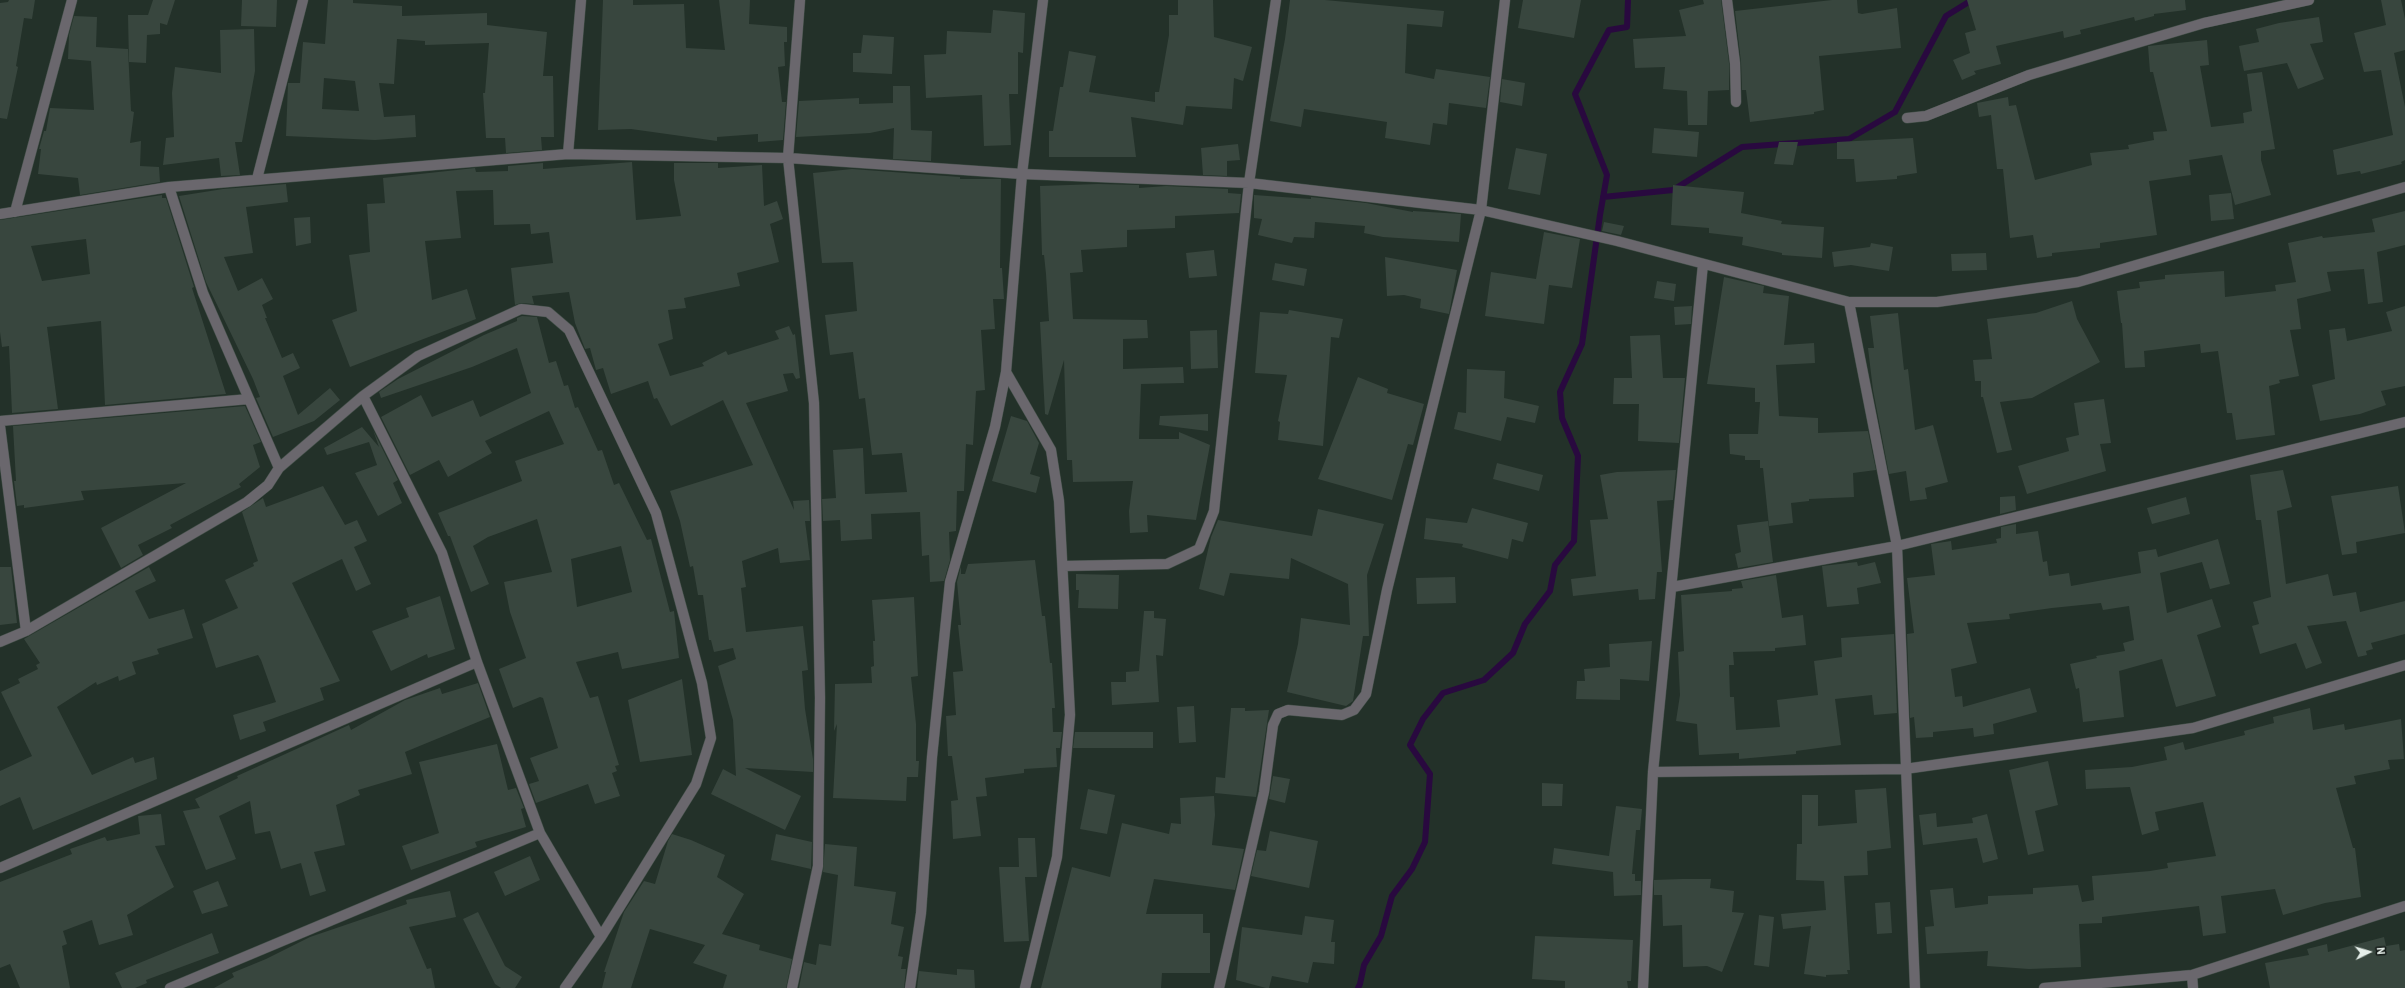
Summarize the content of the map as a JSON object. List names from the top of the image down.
{
  "north": "right"
}
